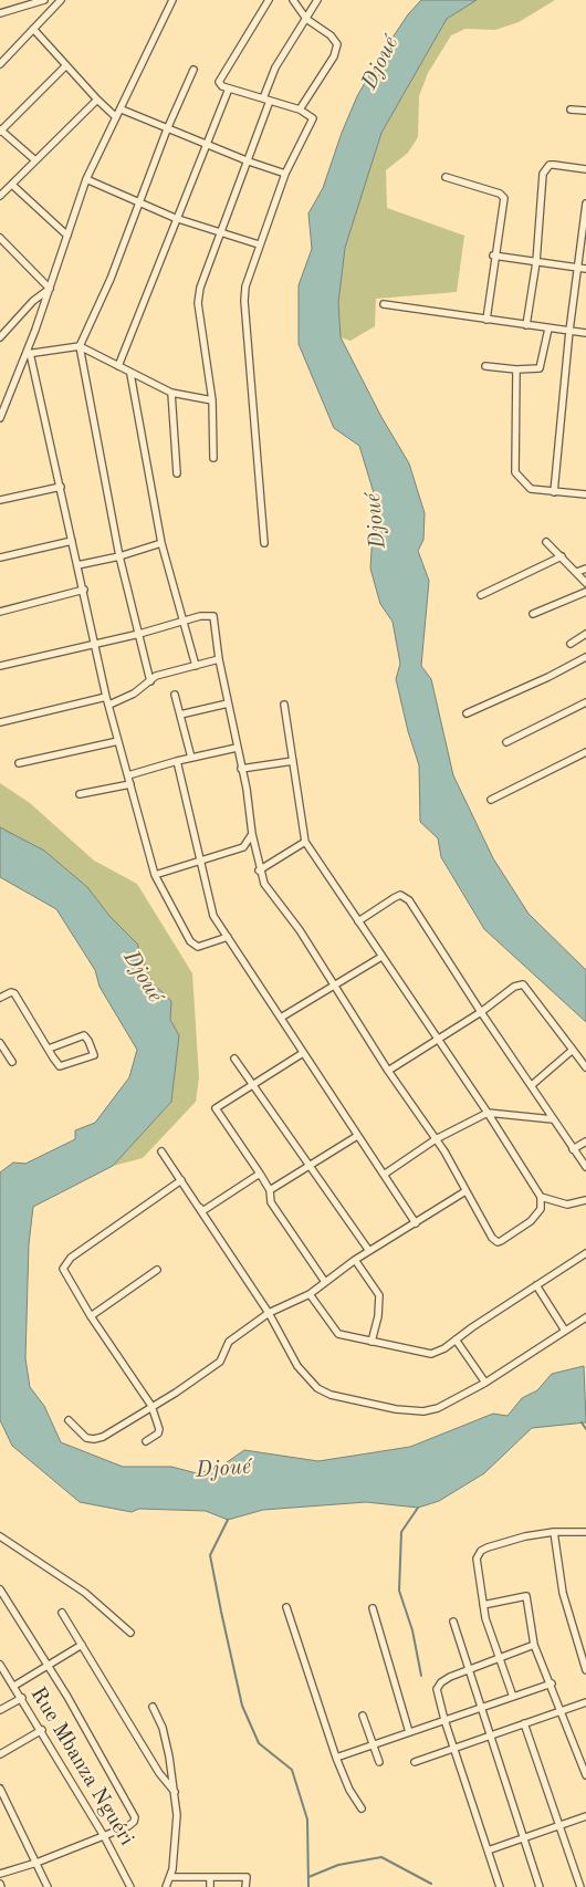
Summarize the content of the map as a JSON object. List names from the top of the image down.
{
  "streets": {
    "street": ["Rue Mbanza Nguéri"]
  },
  "water": ["Djoué"]
}
